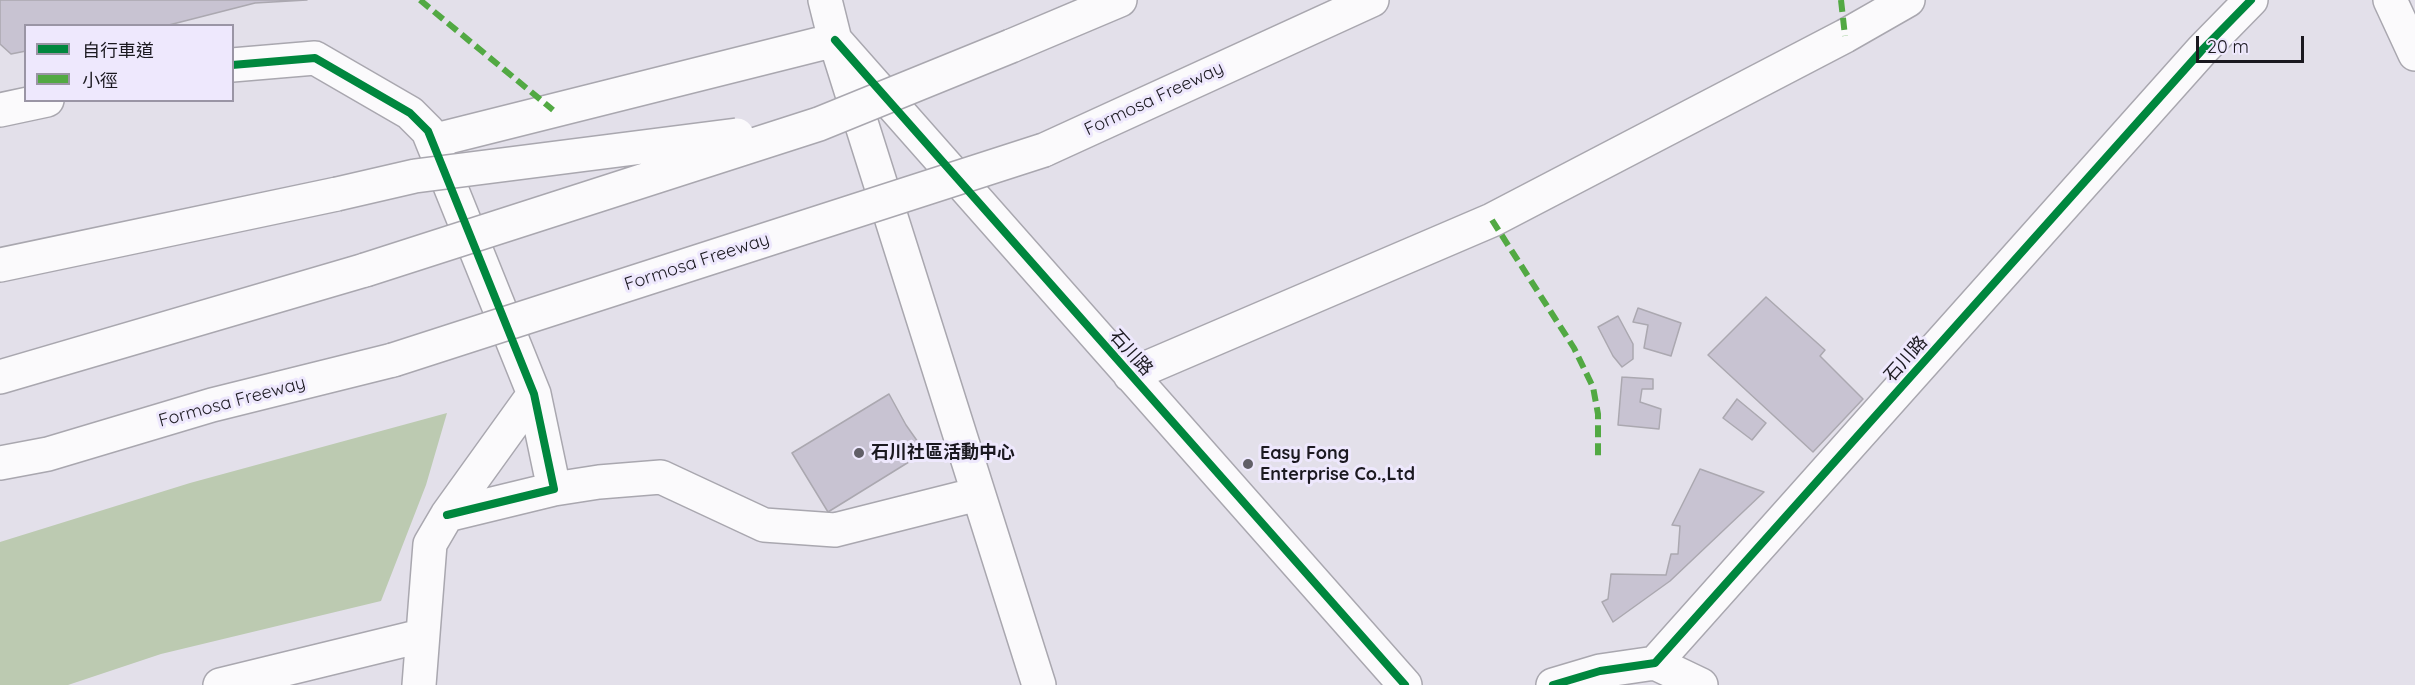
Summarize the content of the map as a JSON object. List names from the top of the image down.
{
  "streets": {
    "main road": ["Formosa Freeway", "石川路"]
  },
  "places": ["石川社區活動中心", "Easy Fong Enterprise Co.,Ltd"],
  "legend": ["自行車道", "小徑"],
  "scale_bar": "20 m"
}
